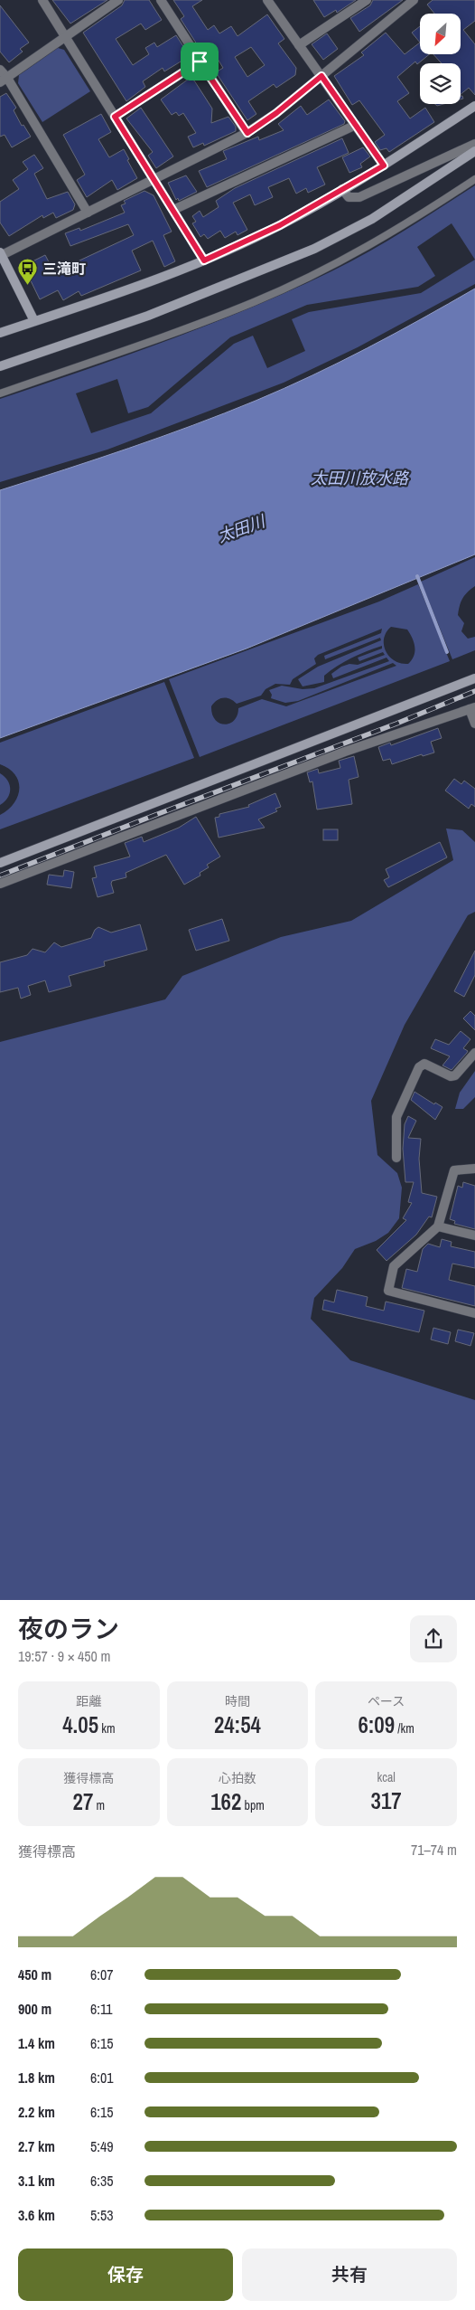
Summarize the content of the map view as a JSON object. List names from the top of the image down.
{
  "water": ["太田川放水路", "太田川"],
  "places": {
    "bus stop": ["三滝町"]
  },
  "north": "bottom left",
  "page": {
    "heading": ["夜のラン", "19:57 · 9 × 450 m"],
    "stats": [
      ["距離", "4.05 km"],
      ["時間", "24:54"],
      ["ペース", "6:09 /km"],
      ["獲得標高", "27 m"],
      ["心拍数", "162 bpm"],
      ["kcal", "317"]
    ],
    "chart": ["獲得標高", "71–74 m"],
    "list": [
      {
        "name": "450 m",
        "note": "6:07"
      },
      {
        "name": "900 m",
        "note": "6:11"
      },
      {
        "name": "1.4 km",
        "note": "6:15"
      },
      {
        "name": "1.8 km",
        "note": "6:01"
      },
      {
        "name": "2.2 km",
        "note": "6:15"
      },
      {
        "name": "2.7 km",
        "note": "5:49"
      },
      {
        "name": "3.1 km",
        "note": "6:35"
      },
      {
        "name": "3.6 km",
        "note": "5:53"
      }
    ],
    "buttons": ["保存", "共有"]
  }
}
